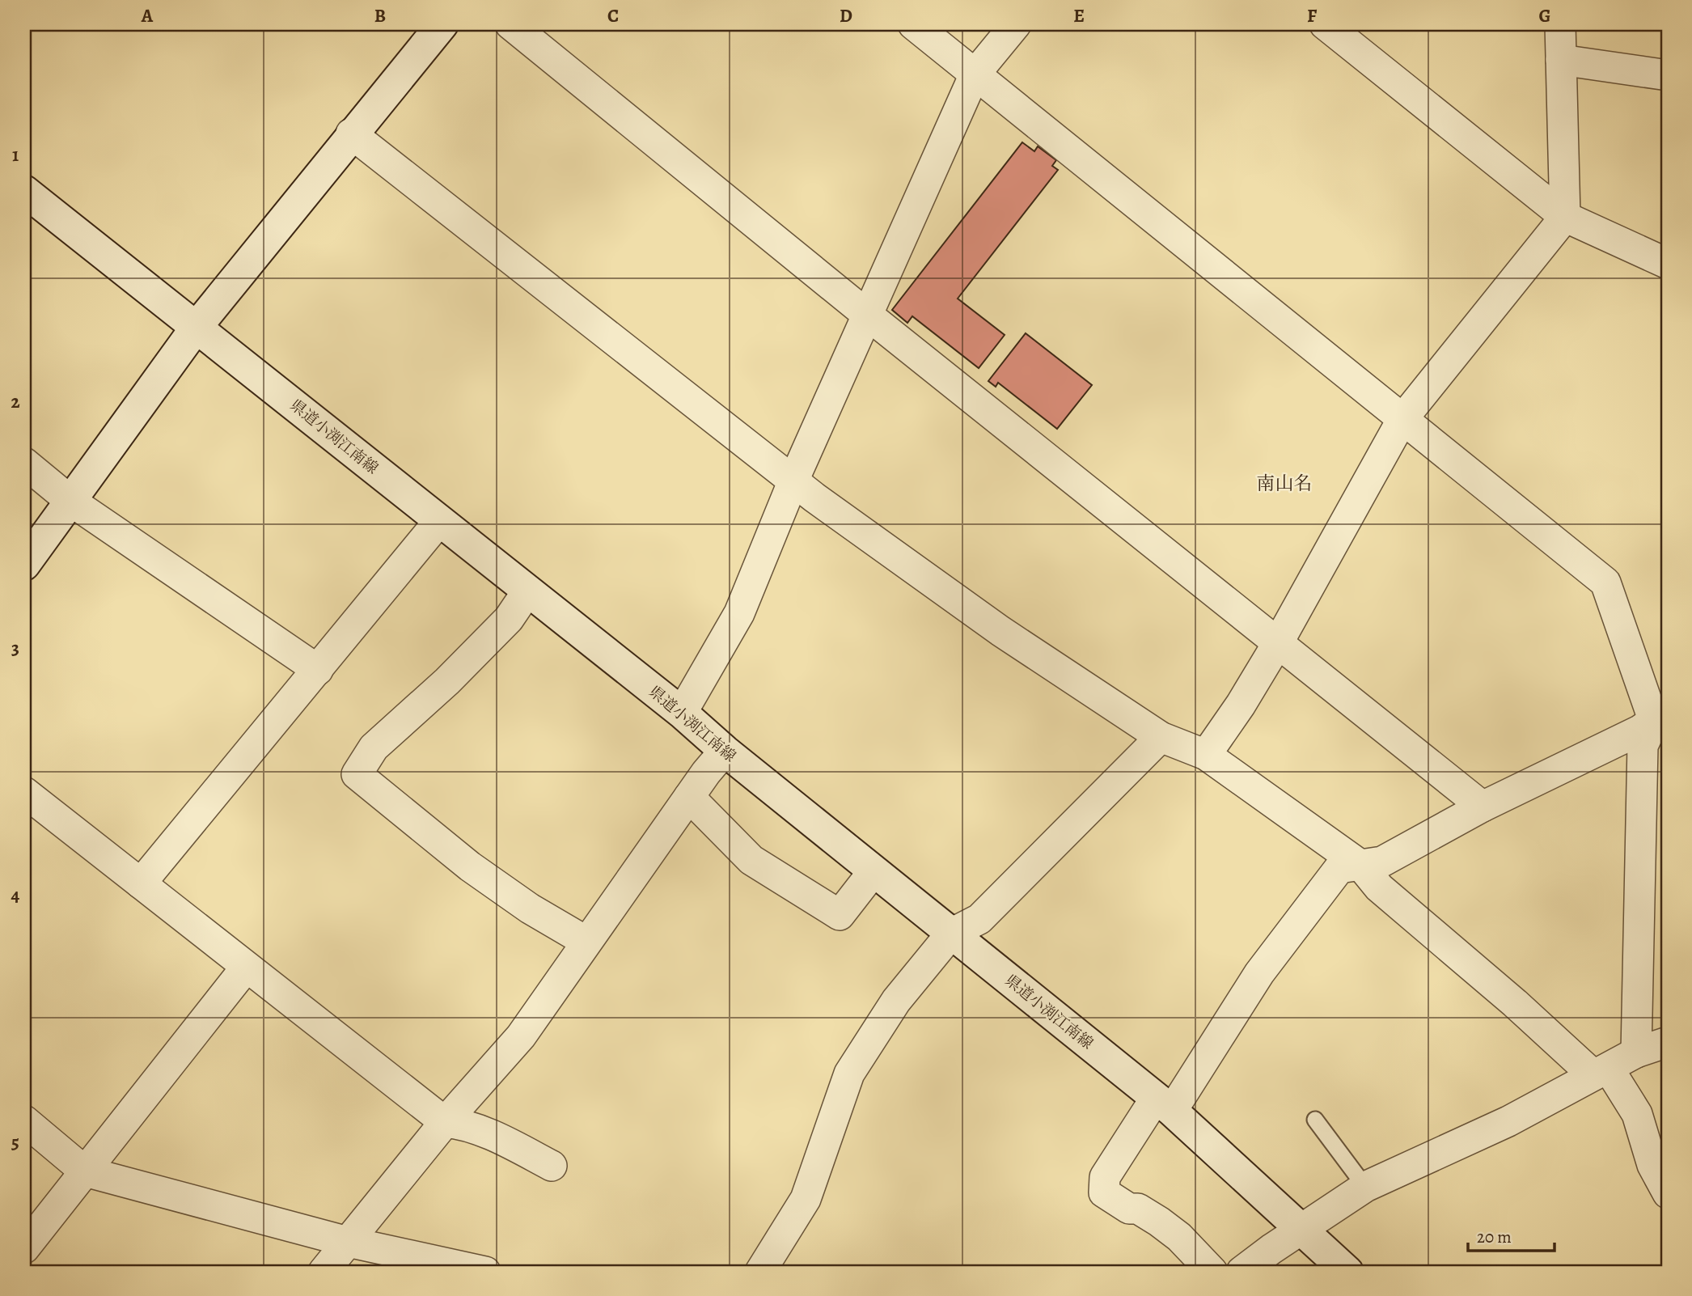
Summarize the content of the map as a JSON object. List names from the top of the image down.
{
  "streets": {
    "main road": ["県道小渕江南線"]
  },
  "districts": ["南山名"],
  "scale_bar": "20 m",
  "grid": {
    "columns": [
      "A",
      "B",
      "C",
      "D",
      "E",
      "F",
      "G"
    ],
    "rows": [
      "1",
      "2",
      "3",
      "4",
      "5"
    ]
  }
}
